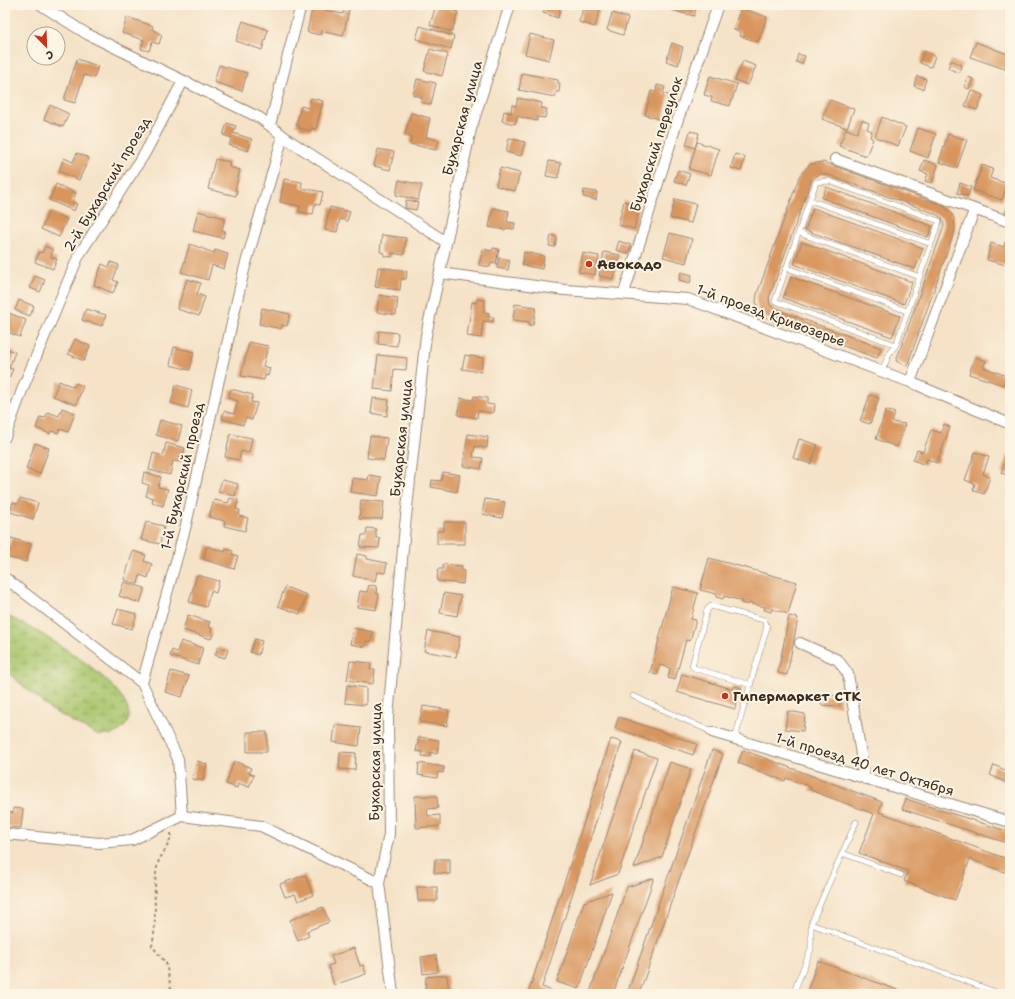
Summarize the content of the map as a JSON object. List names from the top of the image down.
{
  "streets": {
    "street": [
      "Бухарская улица",
      "Бухарский переулок",
      "2-й Бухарский проезд",
      "1-й проезд Кривозерье",
      "1-й Бухарский проезд",
      "1-й проезд 40 лет Октября"
    ]
  },
  "crossings": [
    ["Бухарская улица", "1-й проезд Кривозерье"],
    ["Бухарский переулок", "1-й проезд Кривозерье"]
  ],
  "places": ["Авокадо", "Гипермаркет СТК"],
  "north": "bottom right"
}
